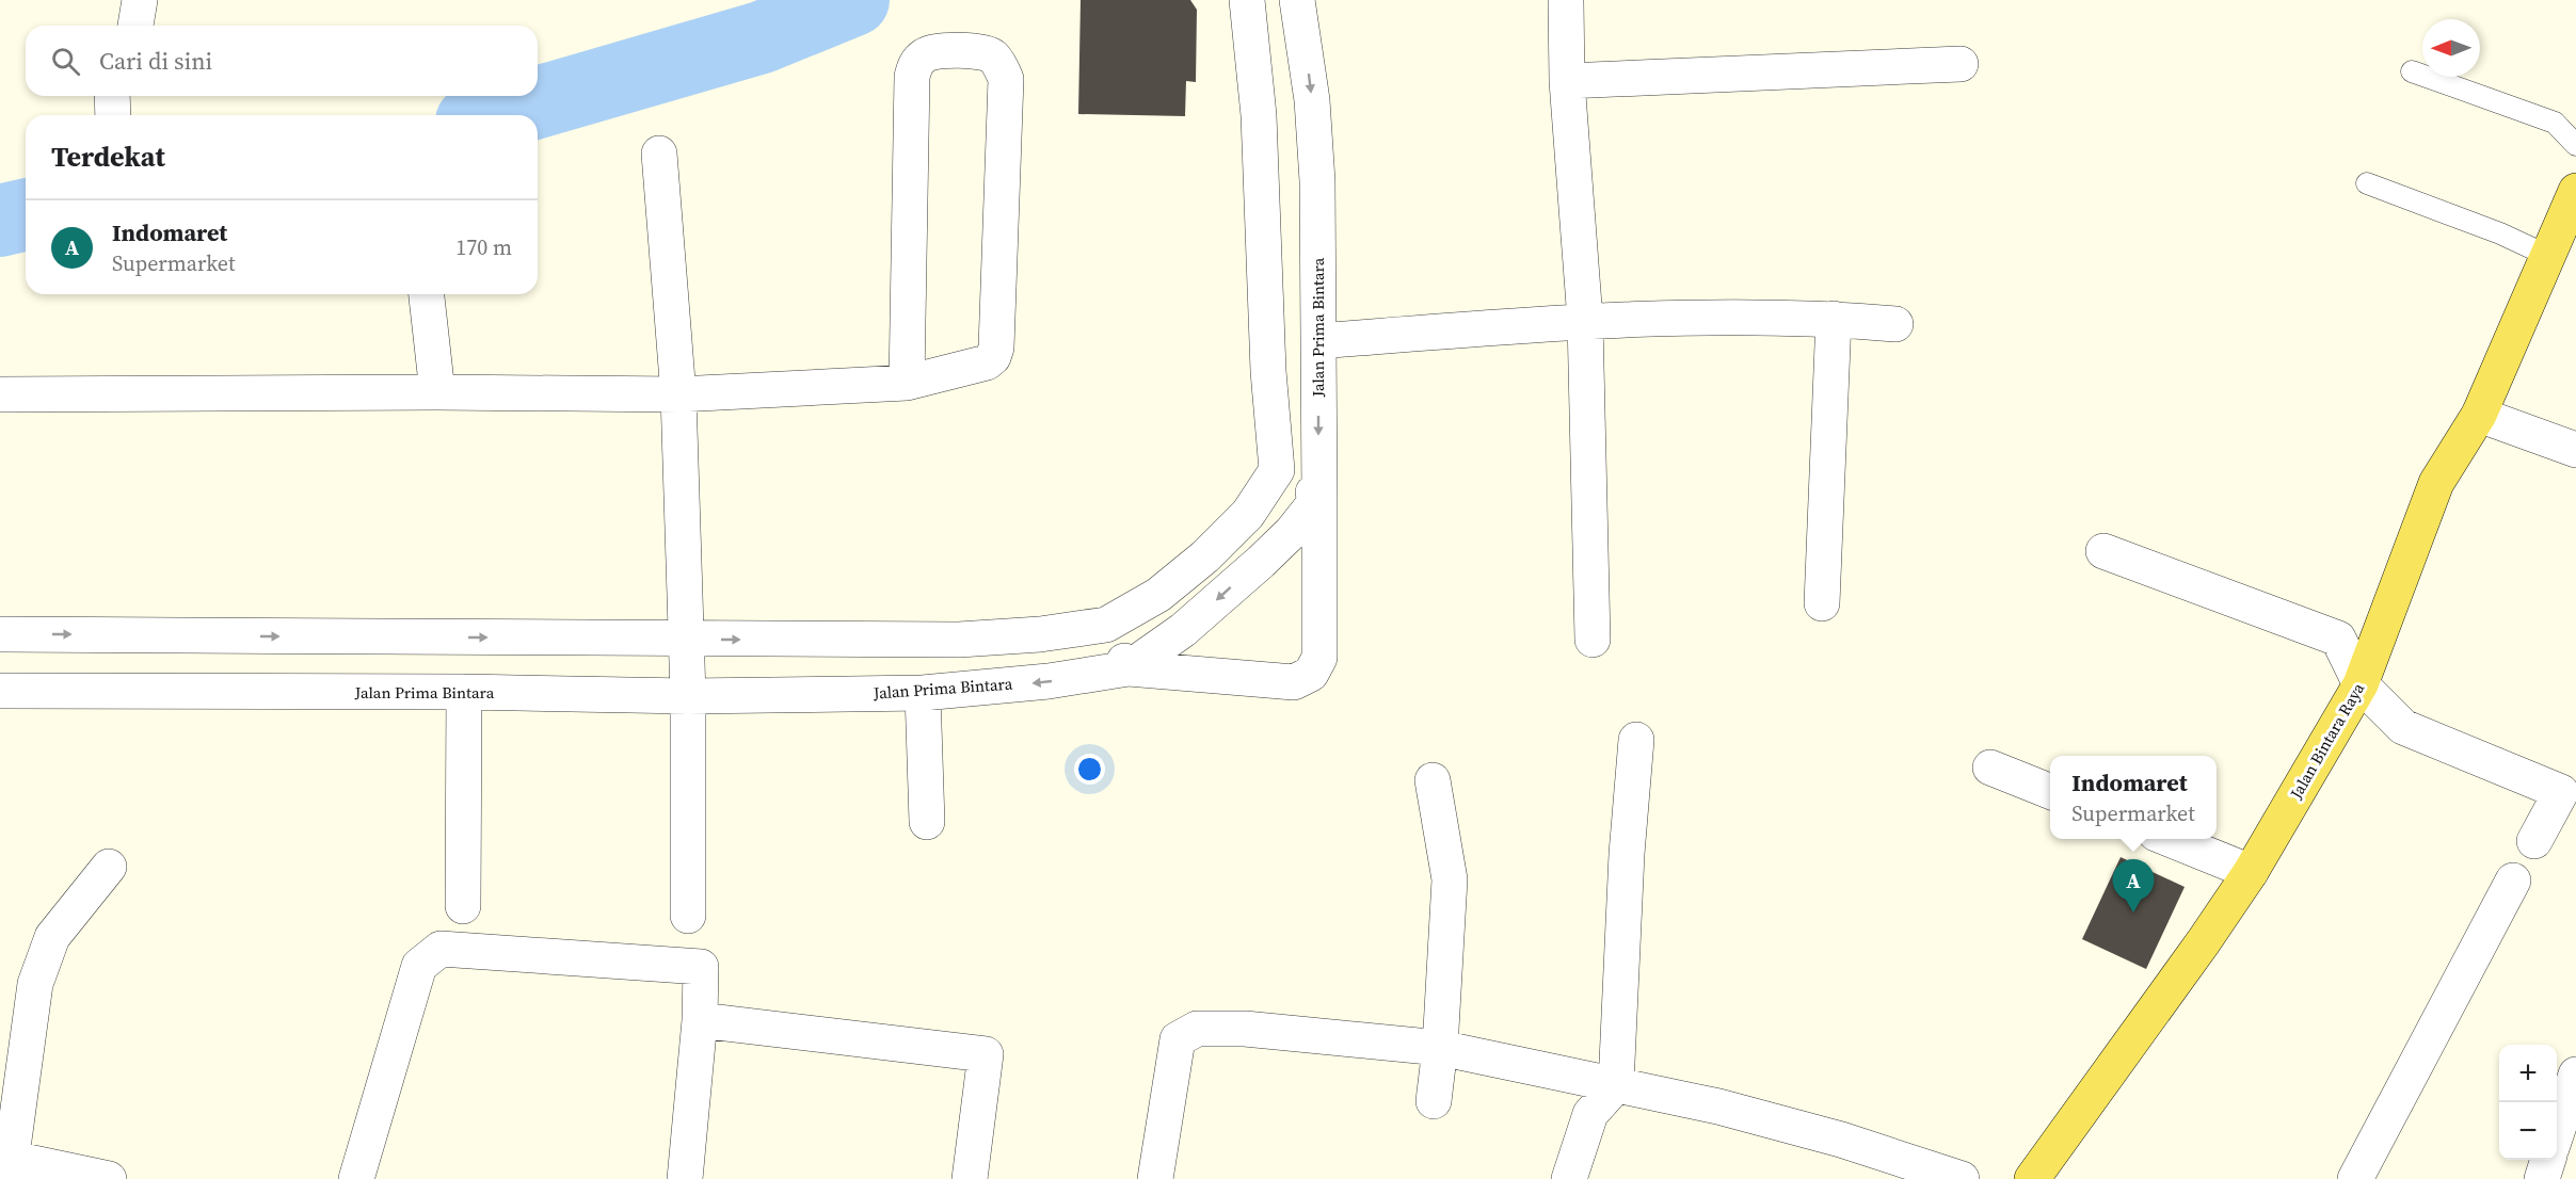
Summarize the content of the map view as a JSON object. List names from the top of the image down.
{
  "streets": {
    "main road": ["Jalan Bintara Raya"],
    "street": ["Jalan Prima Bintara"]
  },
  "one_way": ["Jalan Prima Bintara"],
  "north": "left",
  "page": {
    "search": "Cari di sini",
    "heading": "Terdekat",
    "list": [
      {
        "mark": "A",
        "name": "Indomaret",
        "note": "Supermarket",
        "value": "170 m"
      }
    ],
    "popup": ["Indomaret", "Supermarket"],
    "pins": "A",
    "map_buttons": ["+", "−"]
  }
}
